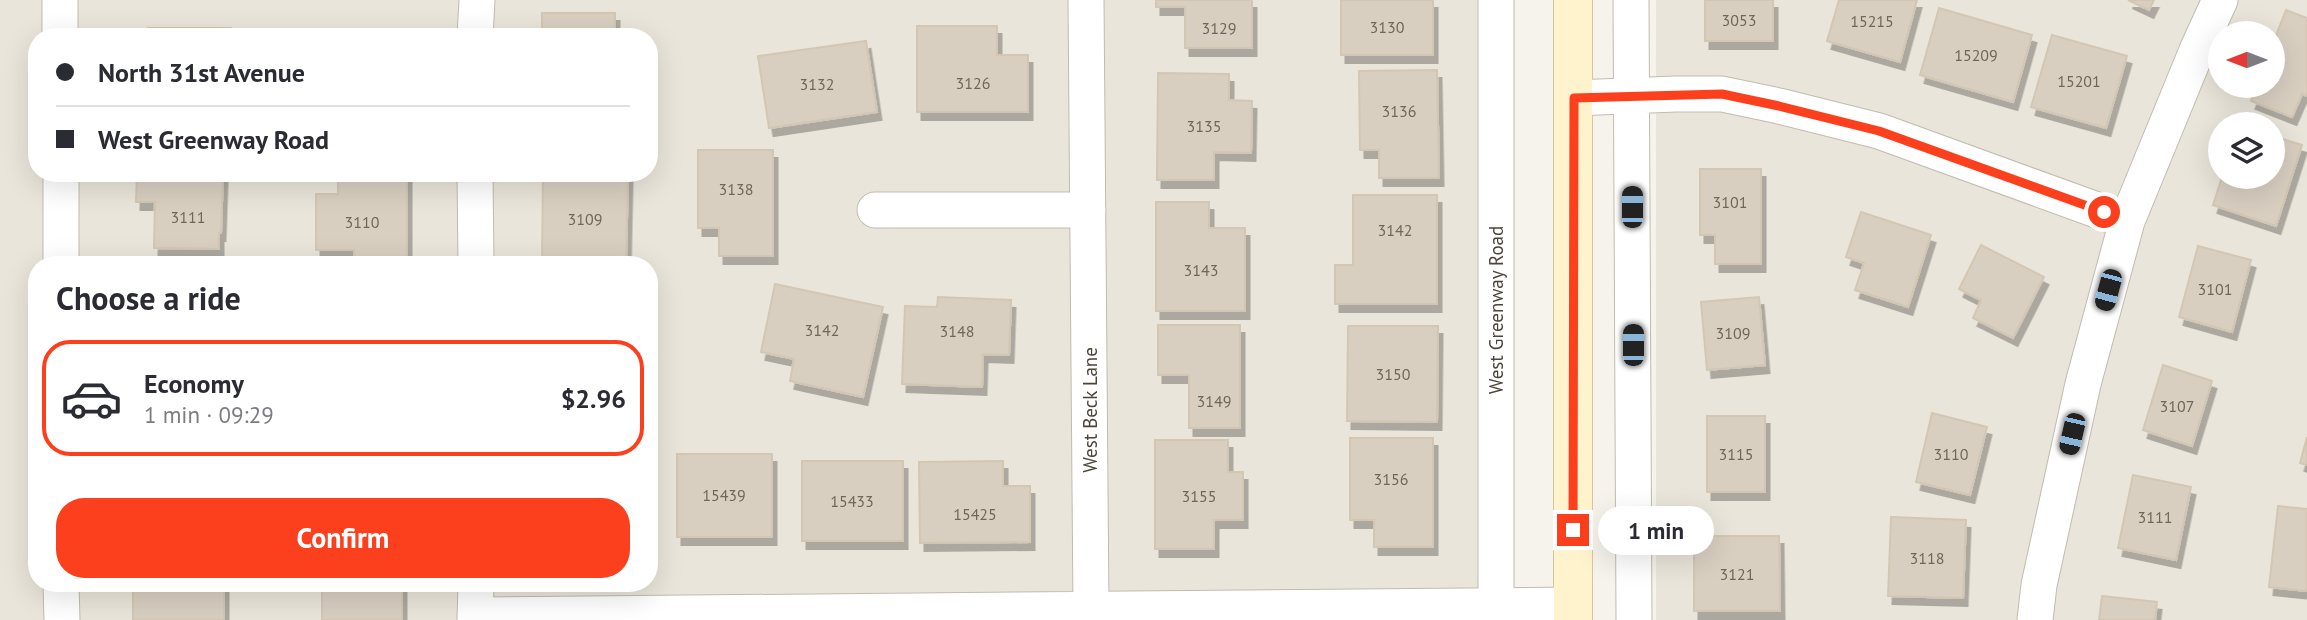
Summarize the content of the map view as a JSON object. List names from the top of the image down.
{
  "streets": {
    "street": ["West Greenway Road", "West Beck Lane"]
  },
  "house_numbers": [
    "3053",
    "15215",
    "3130",
    "3129",
    "15209",
    "15201",
    "3126",
    "3132",
    "3136",
    "3135",
    "3138",
    "3101",
    "3111",
    "3109",
    "3110",
    "3142",
    "3143",
    "3101",
    "3142",
    "3148",
    "3109",
    "3150",
    "3149",
    "3107",
    "3115",
    "3110",
    "3156",
    "15439",
    "3155",
    "15433",
    "15425",
    "3111",
    "3118",
    "3121"
  ],
  "north": "left",
  "page": {
    "banner": ["North 31st Avenue", "West Greenway Road"],
    "heading": "Choose a ride",
    "list": [
      {
        "name": "Economy",
        "note": "1 min · 09:29",
        "value": "$2.96"
      }
    ],
    "buttons": "Confirm",
    "bubble": "1 min"
  }
}
